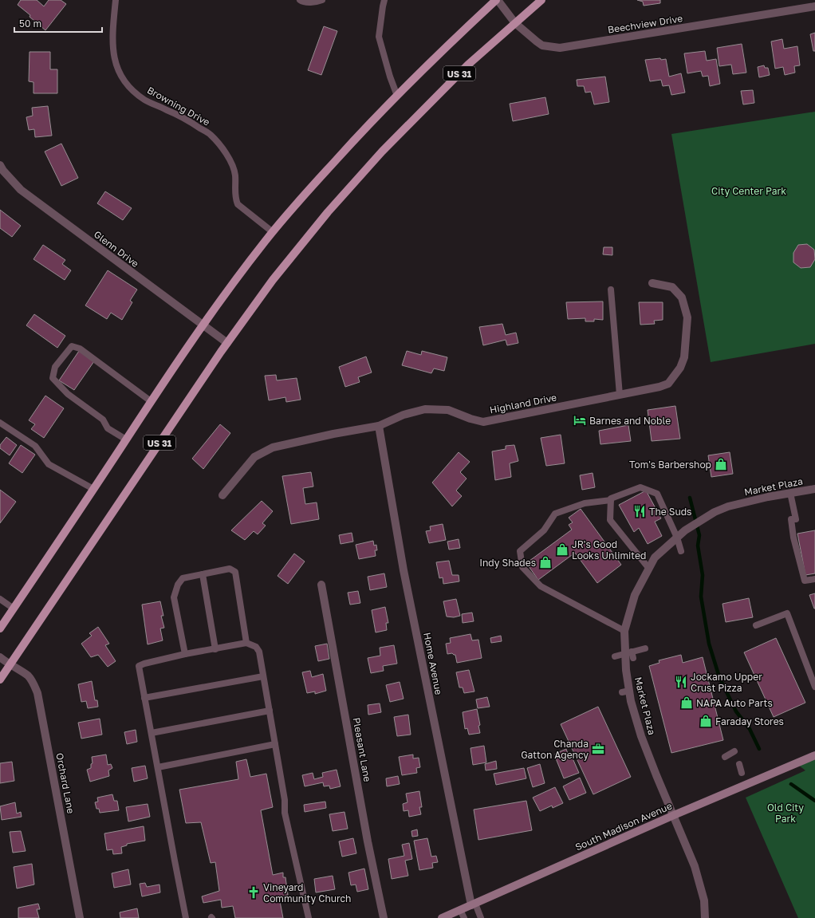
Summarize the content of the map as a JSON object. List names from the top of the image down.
{
  "streets": {
    "main road": ["US 31", "South Madison Avenue"],
    "street": [
      "Beechview Drive",
      "Glenn Drive",
      "Highland Drive",
      "Market Plaza",
      "Home Avenue",
      "Pleasant Lane",
      "Orchard Lane"
    ],
    "lane": ["Browning Drive"]
  },
  "crossings": [
    ["Beechview Drive", "US 31"],
    ["US 31", "Browning Drive"],
    ["US 31", "Glenn Drive"],
    ["US 31", "Orchard Lane"],
    ["Highland Drive", "Home Avenue"],
    ["Market Plaza", "South Madison Avenue"],
    ["Home Avenue", "South Madison Avenue"]
  ],
  "parks": ["City Center Park", "Old City Park"],
  "places": {
    "hotel": ["Barnes and Noble"],
    "shop": [
      "Tom's Barbershop",
      "JR's Good Looks Unlimited",
      "Indy Shades",
      "NAPA Auto Parts",
      "Faraday Stores"
    ],
    "restaurant": ["The Suds", "Jockamo Upper Crust Pizza"],
    "office": ["Chanda Gatton Agency"],
    "church": ["Vineyard Community Church"]
  },
  "scale_bar": "50 m"
}
